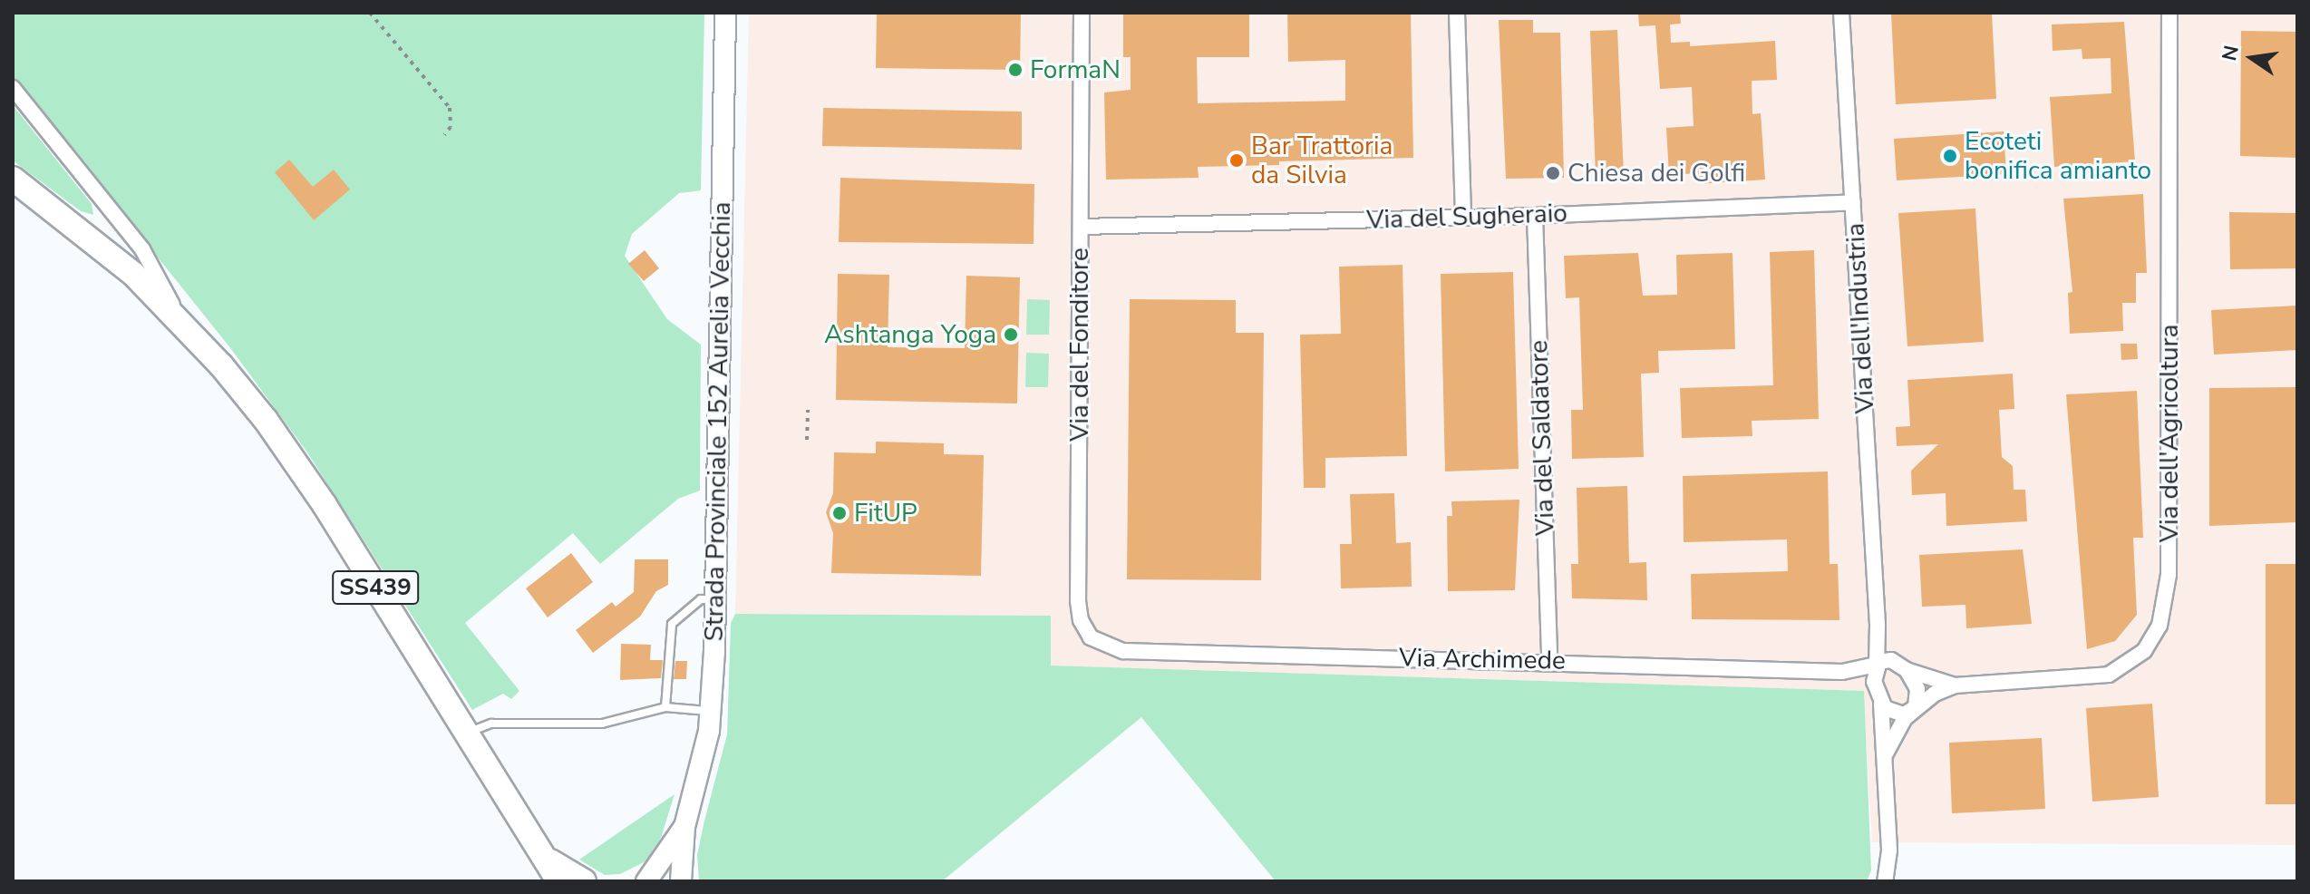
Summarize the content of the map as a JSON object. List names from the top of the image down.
{
  "streets": {
    "main road": ["Strada Provinciale 152 Aurelia Vecchia", "SS439"],
    "street": [
      "Via del Sugheraio",
      "Via dell'Industria",
      "Via del Fonditore",
      "Via dell'Agricoltura",
      "Via del Saldatore",
      "Via Archimede"
    ]
  },
  "crossings": [
    ["Via del Sugheraio", "Via dell'Industria"],
    ["Via del Sugheraio", "Via del Fonditore"],
    ["Via del Sugheraio", "Via del Saldatore"],
    ["Via dell'Industria", "Via dell'Agricoltura"],
    ["Via dell'Industria", "Via Archimede"],
    ["Via del Fonditore", "Via Archimede"],
    ["Via dell'Agricoltura", "Via Archimede"],
    ["Via del Saldatore", "Via Archimede"]
  ],
  "places": [
    "FormaN",
    "Ecoteti bonifica amianto",
    "Bar Trattoria da Silvia",
    "Chiesa dei Golfi",
    "Ashtanga Yoga",
    "FitUP"
  ],
  "north": "left"
}
